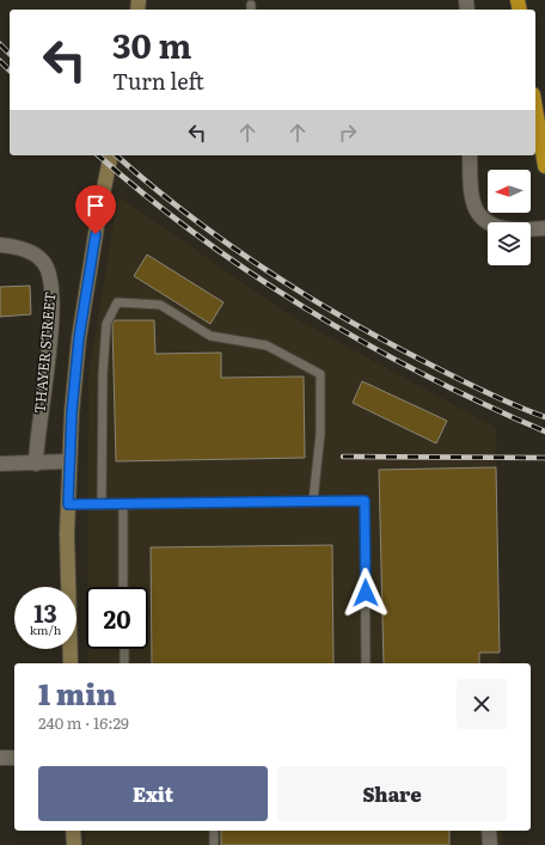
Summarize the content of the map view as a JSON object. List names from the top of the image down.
{
  "streets": {
    "street": ["THAYER STREET"]
  },
  "north": "left",
  "page": {
    "turn": ["30 m", "Turn left"],
    "speed": "13 km/h",
    "limit": "20",
    "heading": ["1 min", "240 m · 16:29"],
    "buttons": ["Exit", "Share"]
  }
}
